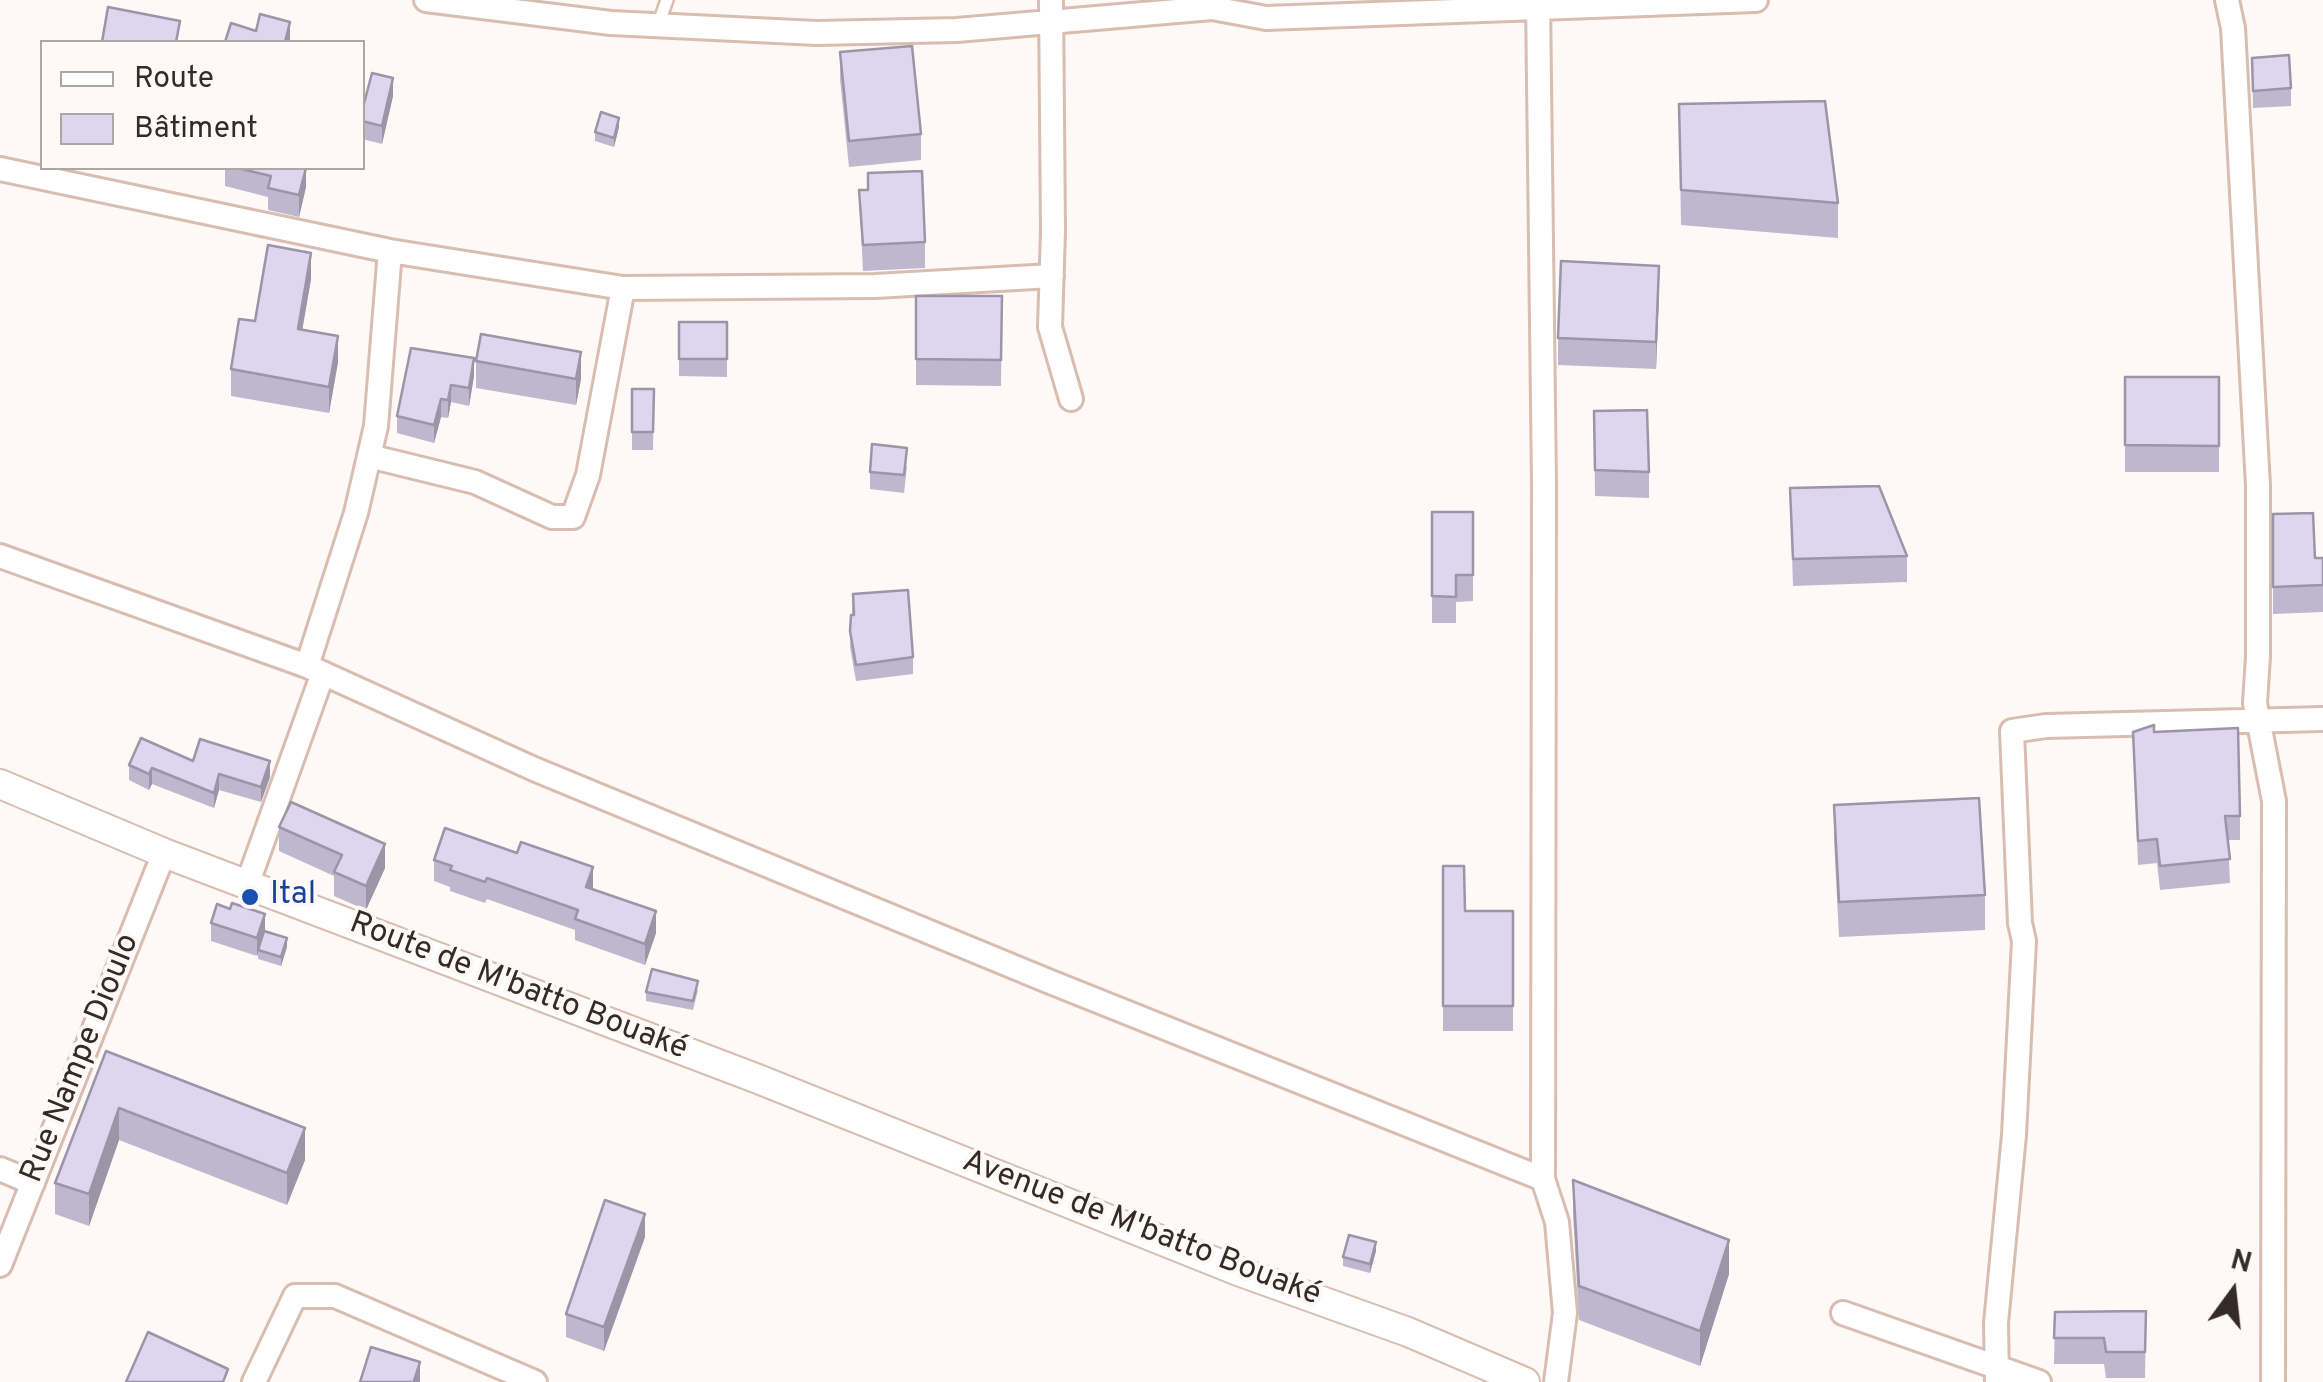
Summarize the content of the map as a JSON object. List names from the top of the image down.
{
  "streets": {
    "street": ["Route de M'batto Bouaké", "Rue Nampe Dioulo", "Avenue de M'batto Bouaké"]
  },
  "crossings": [
    ["Route de M'batto Bouaké", "Rue Nampe Dioulo"],
    ["Route de M'batto Bouaké", "Avenue de M'batto Bouaké"]
  ],
  "places": ["Ital"],
  "legend": ["Route", "Bâtiment"],
  "north": "top"
}
